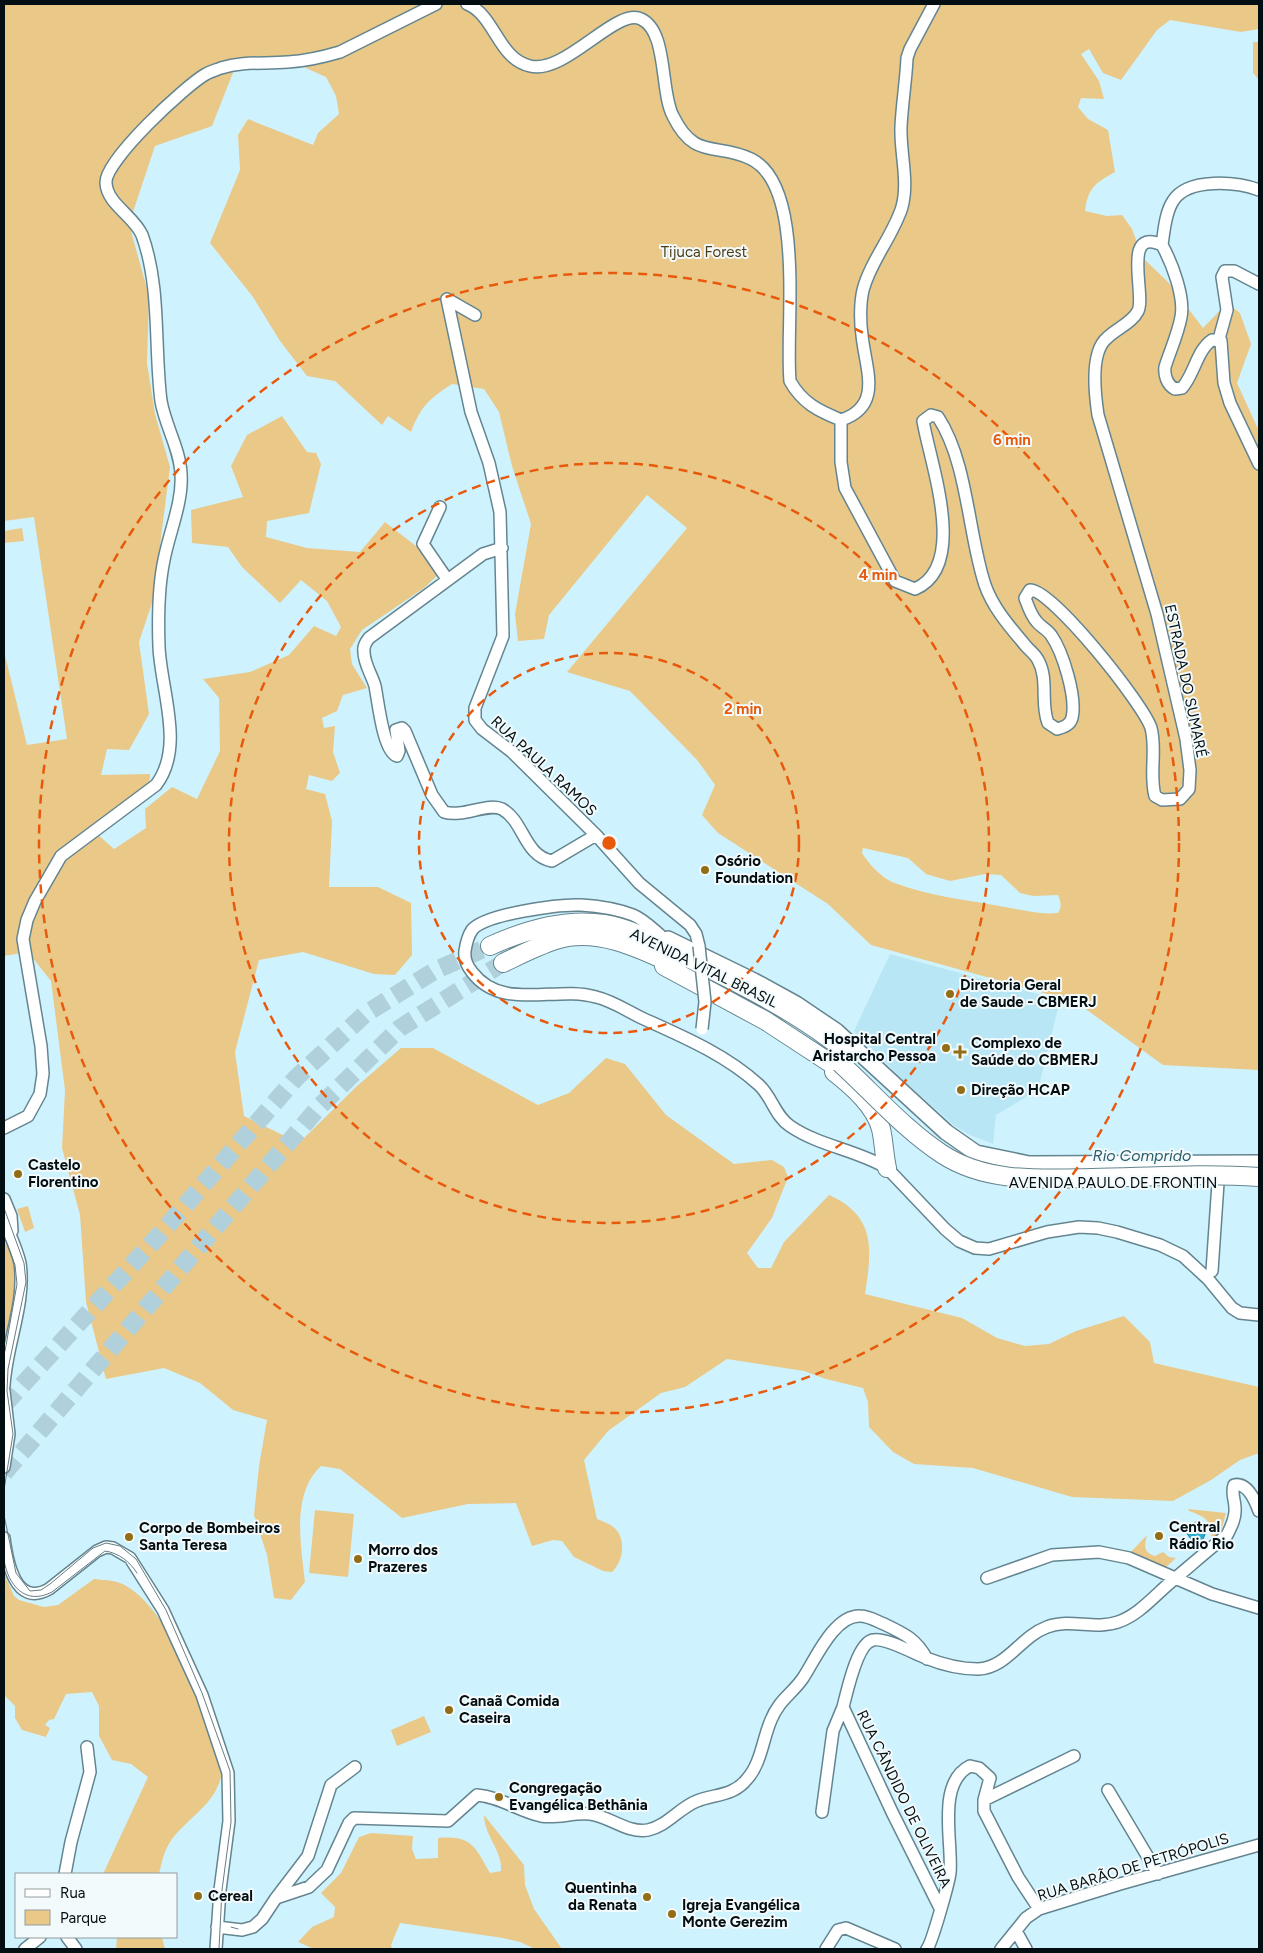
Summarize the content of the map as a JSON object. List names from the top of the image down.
{
  "streets": {
    "highway": ["AVENIDA VITAL BRASIL"],
    "main road": ["AVENIDA PAULO DE FRONTIN"],
    "street": [
      "ESTRADA DO SUMARÉ",
      "RUA PAULA RAMOS",
      "RUA CÂNDIDO DE OLIVEIRA",
      "RUA BARÃO DE PETRÓPOLIS"
    ]
  },
  "water": ["Rio Comprido"],
  "parks": ["Tijuca Forest"],
  "places": {
    "other": [
      "Osório Foundation",
      "Diretoria Geral de Saude - CBMERJ",
      "Hospital Central Aristarcho Pessoa",
      "Direção HCAP",
      "Castelo Florentino",
      "Central Rádio Rio",
      "Corpo de Bombeiros Santa Teresa",
      "Morro dos Prazeres",
      "Canaã Comida Caseira",
      "Congregação Evangélica Bethânia",
      "Cereal",
      "Quentinha da Renata",
      "Igreja Evangélica Monte Gerezim"
    ],
    "health": ["Complexo de Saúde do CBMERJ"]
  },
  "legend": ["Rua", "Parque"],
  "rings": ["6 min", "4 min", "2 min"]
}
